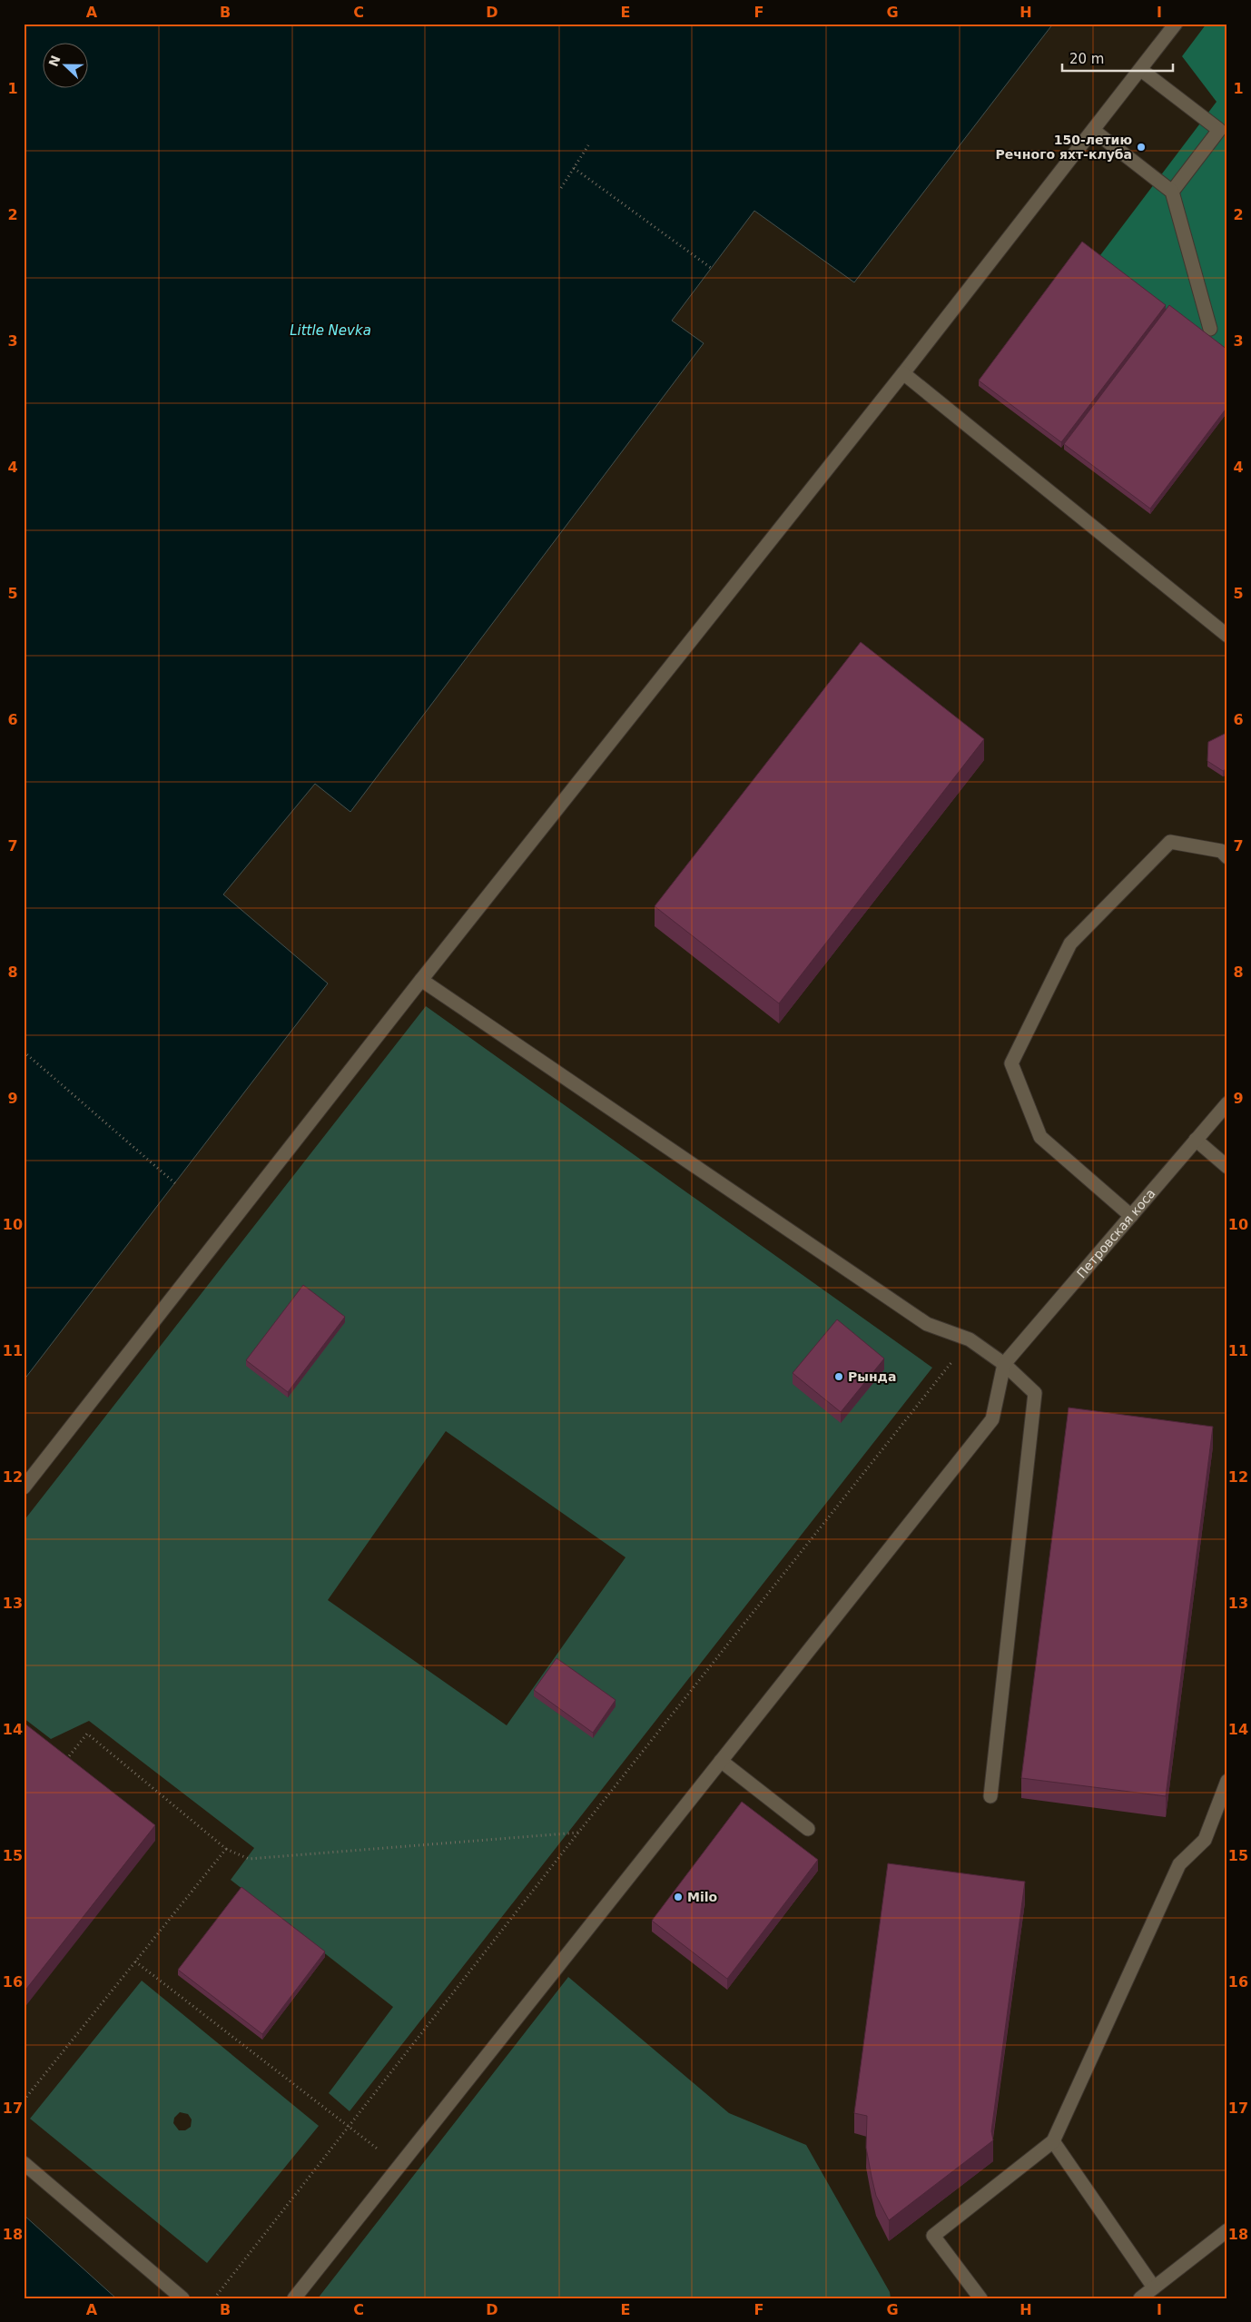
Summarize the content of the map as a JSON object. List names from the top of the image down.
{
  "streets": {
    "lane": ["Петровская коса"]
  },
  "water": ["Little Nevka"],
  "places": ["150-летию Речного яхт-клуба", "Рында", "Milo"],
  "scale_bar": "20 m",
  "north": "left",
  "grid": {
    "columns": [
      "A",
      "B",
      "C",
      "D",
      "E",
      "F",
      "G",
      "H",
      "I"
    ],
    "rows": [
      "1",
      "2",
      "3",
      "4",
      "5",
      "6",
      "7",
      "8",
      "9",
      "10",
      "11",
      "12",
      "13",
      "14",
      "15",
      "16",
      "17",
      "18"
    ]
  }
}
